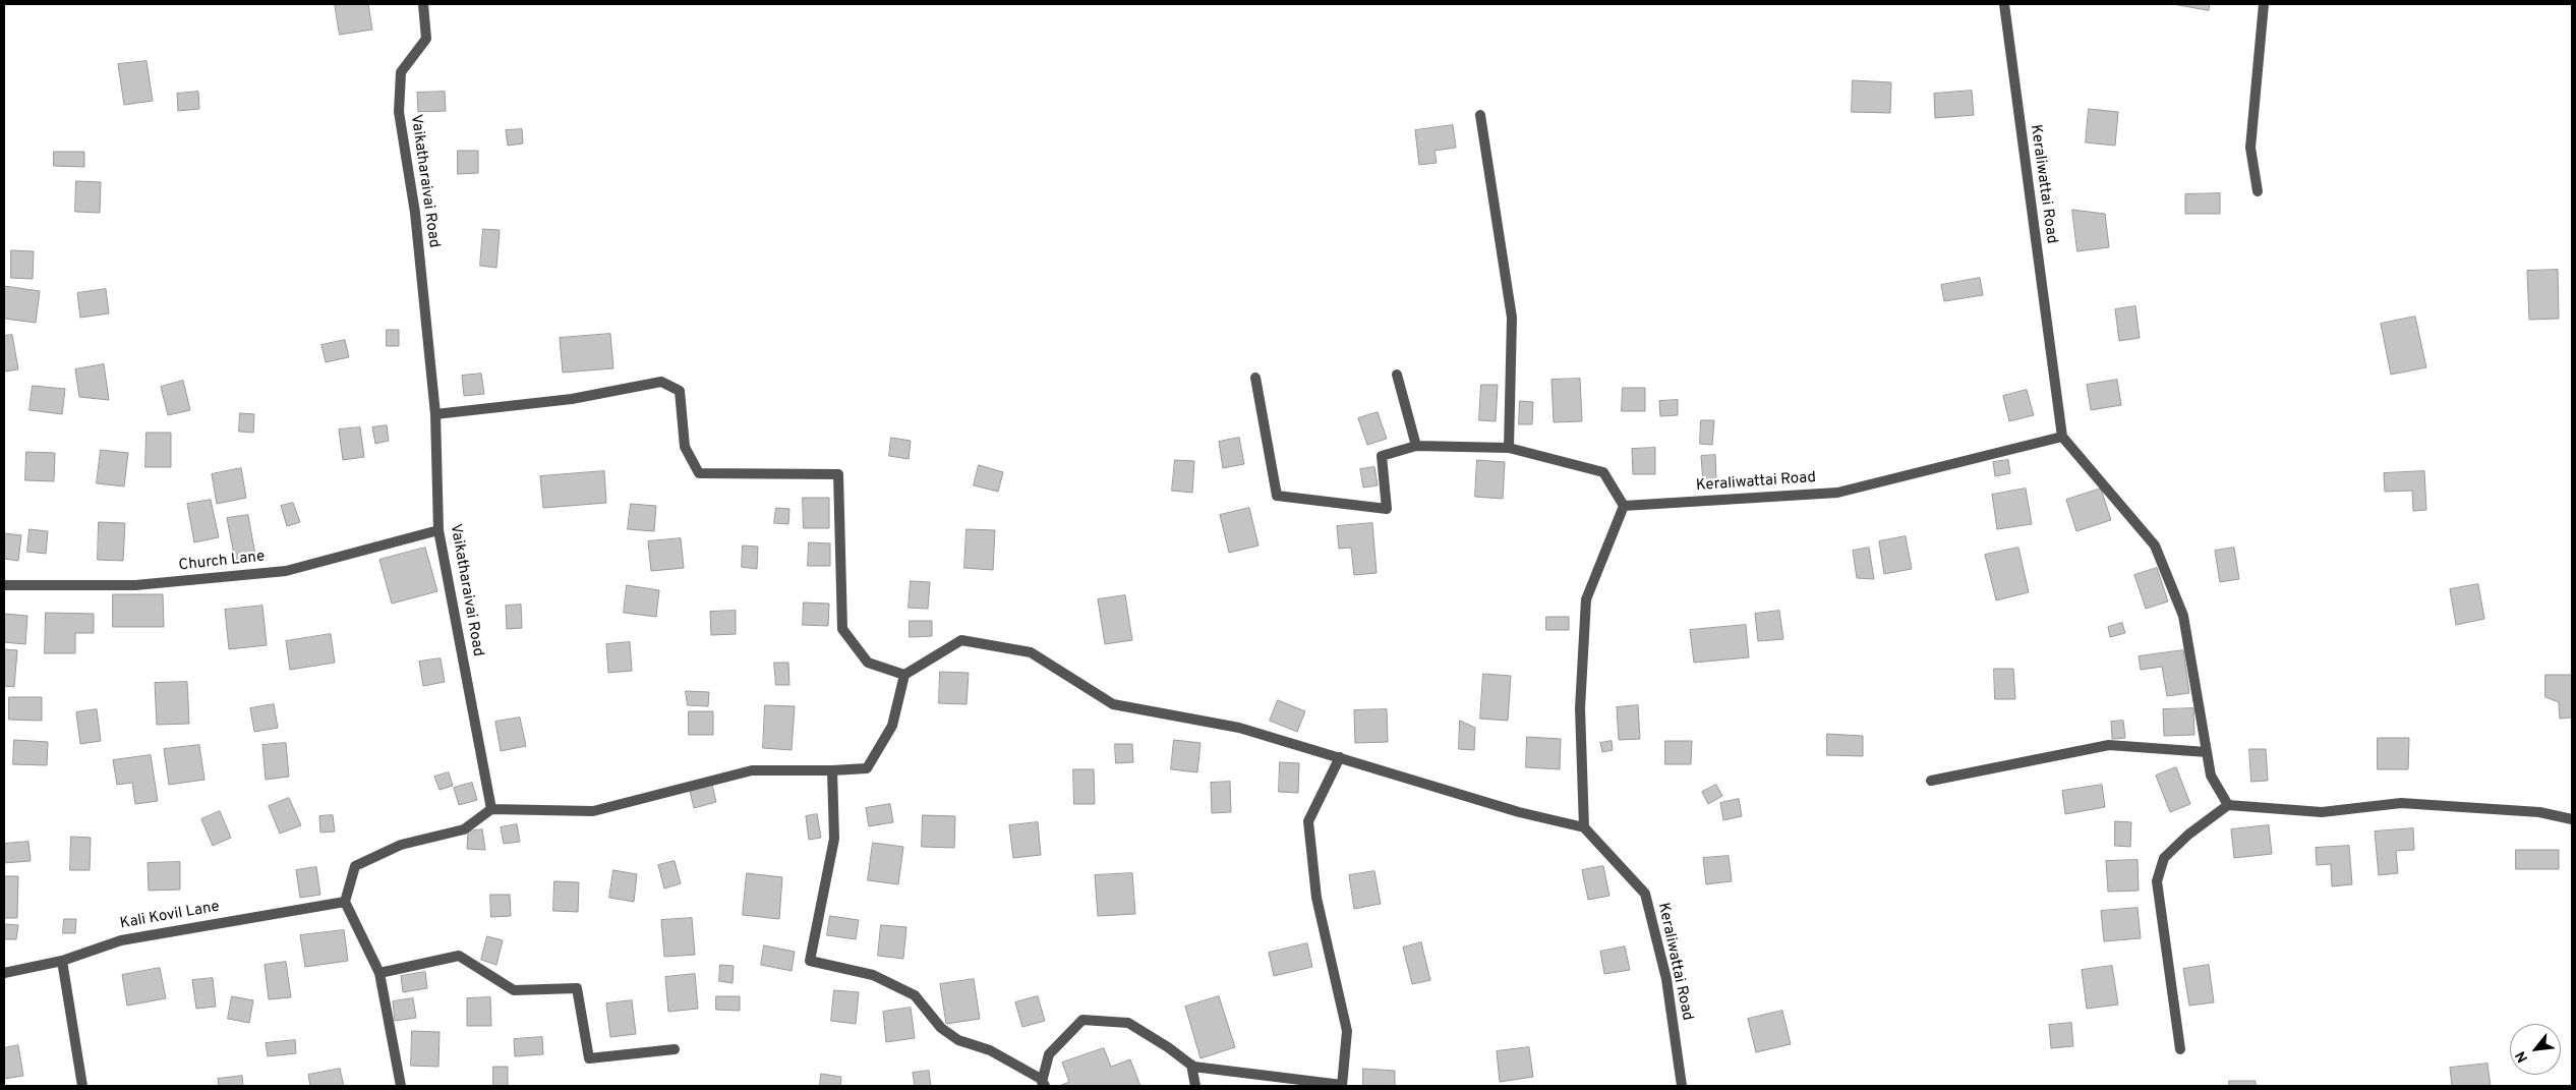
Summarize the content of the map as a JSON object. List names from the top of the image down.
{
  "streets": {
    "street": [
      "Vaikatharaivai Road",
      "Keraliwattai Road",
      "Church Lane",
      "Kali Kovil Lane"
    ]
  },
  "crossings": [
    ["Vaikatharaivai Road", "Church Lane"]
  ],
  "north": "bottom left"
}
